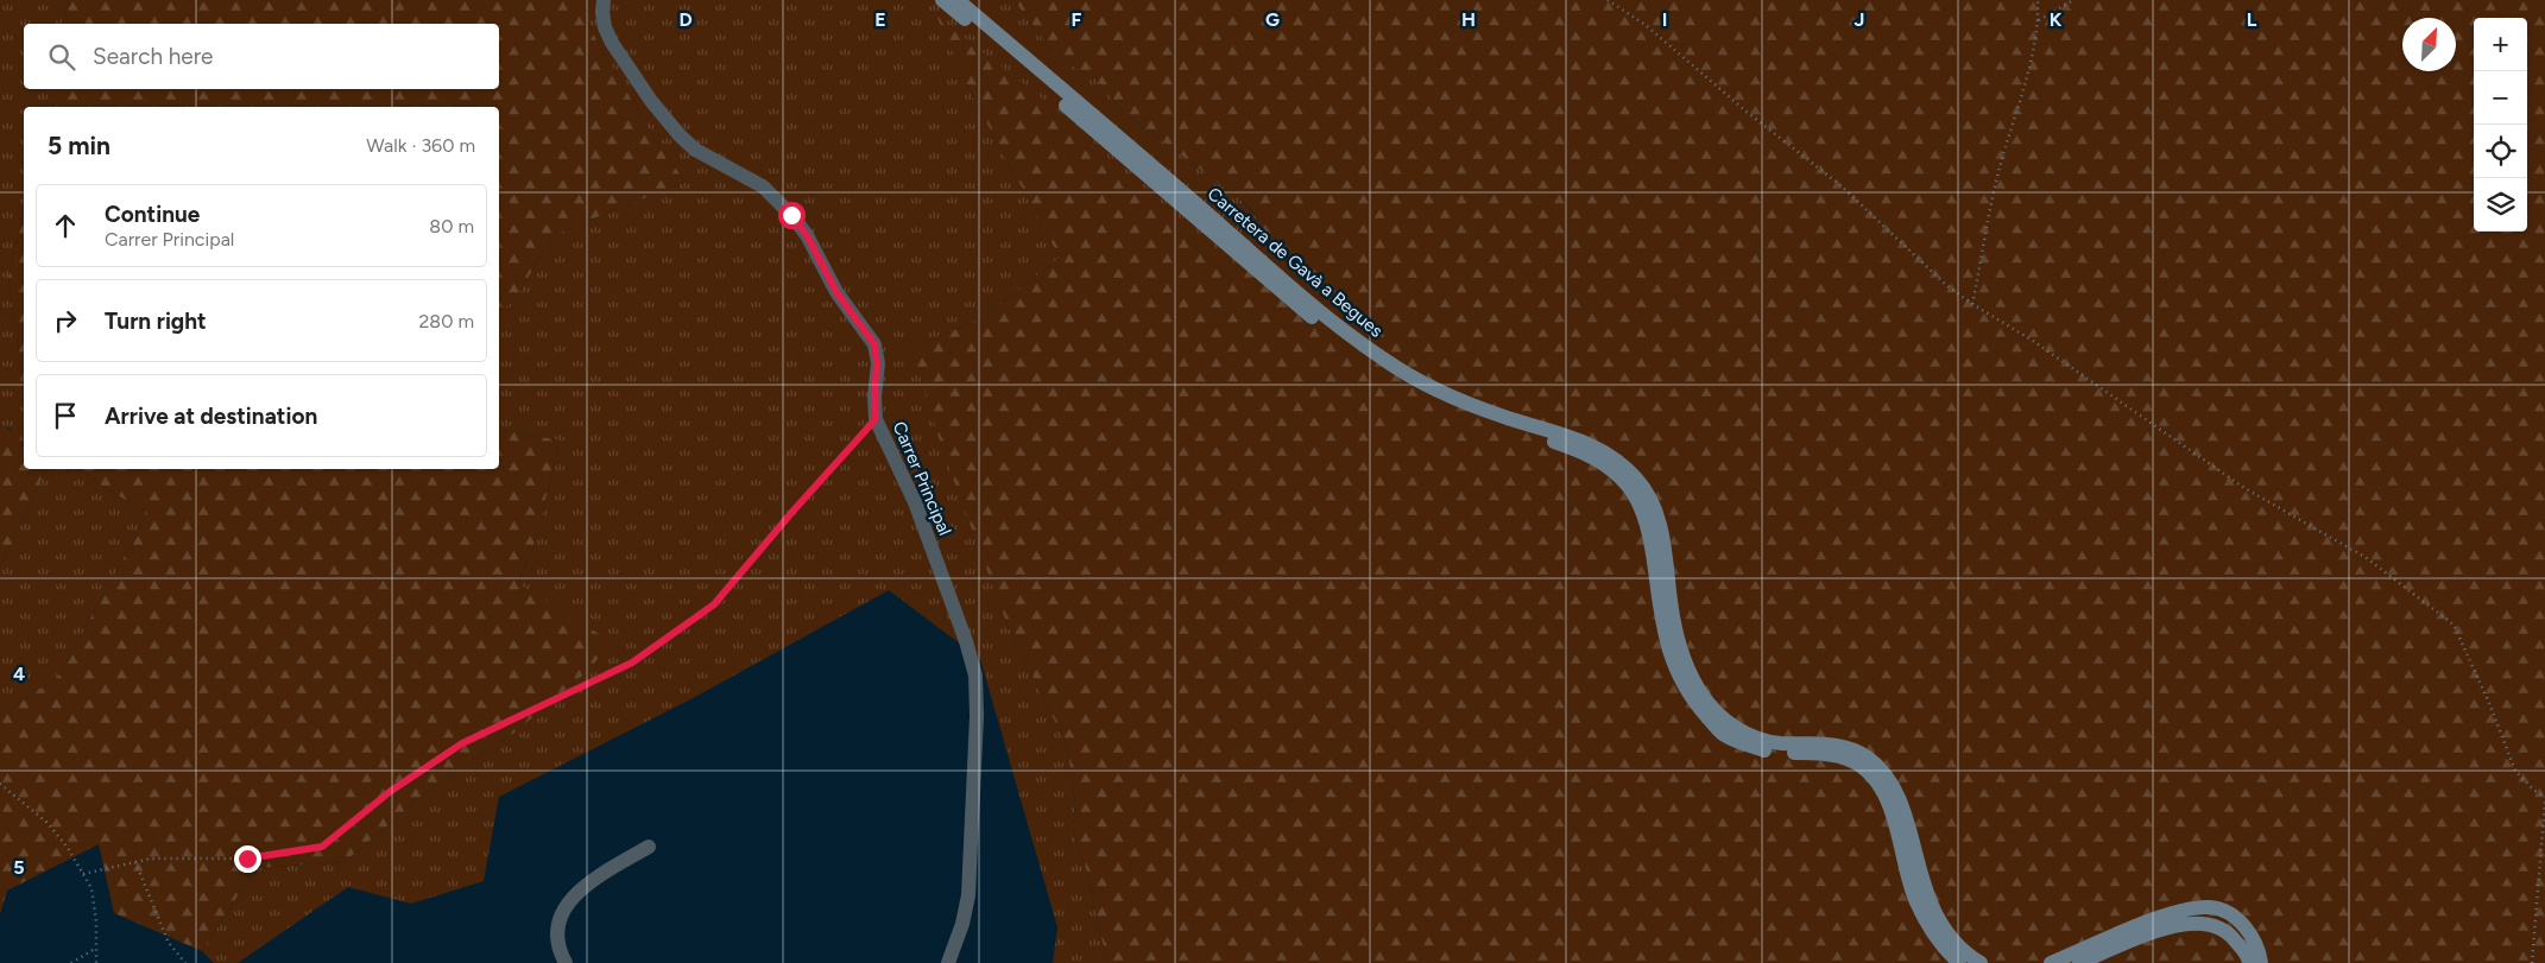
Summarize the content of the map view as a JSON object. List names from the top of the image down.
{
  "streets": {
    "main road": ["Carretera de Gavà a Begues"],
    "street": ["Carrer Principal"]
  },
  "north": "top right",
  "page": {
    "map_buttons": ["+", "−"],
    "search": "Search here",
    "heading": ["5 min", "Walk · 360 m"],
    "list": [
      ["Continue", "Carrer Principal", "80 m"],
      ["Turn right", "280 m"],
      "Arrive at destination"
    ]
  },
  "grid": {
    "columns": [
      "D",
      "E",
      "F",
      "G",
      "H",
      "I",
      "J",
      "K",
      "L"
    ],
    "rows": ["4", "5"]
  }
}
